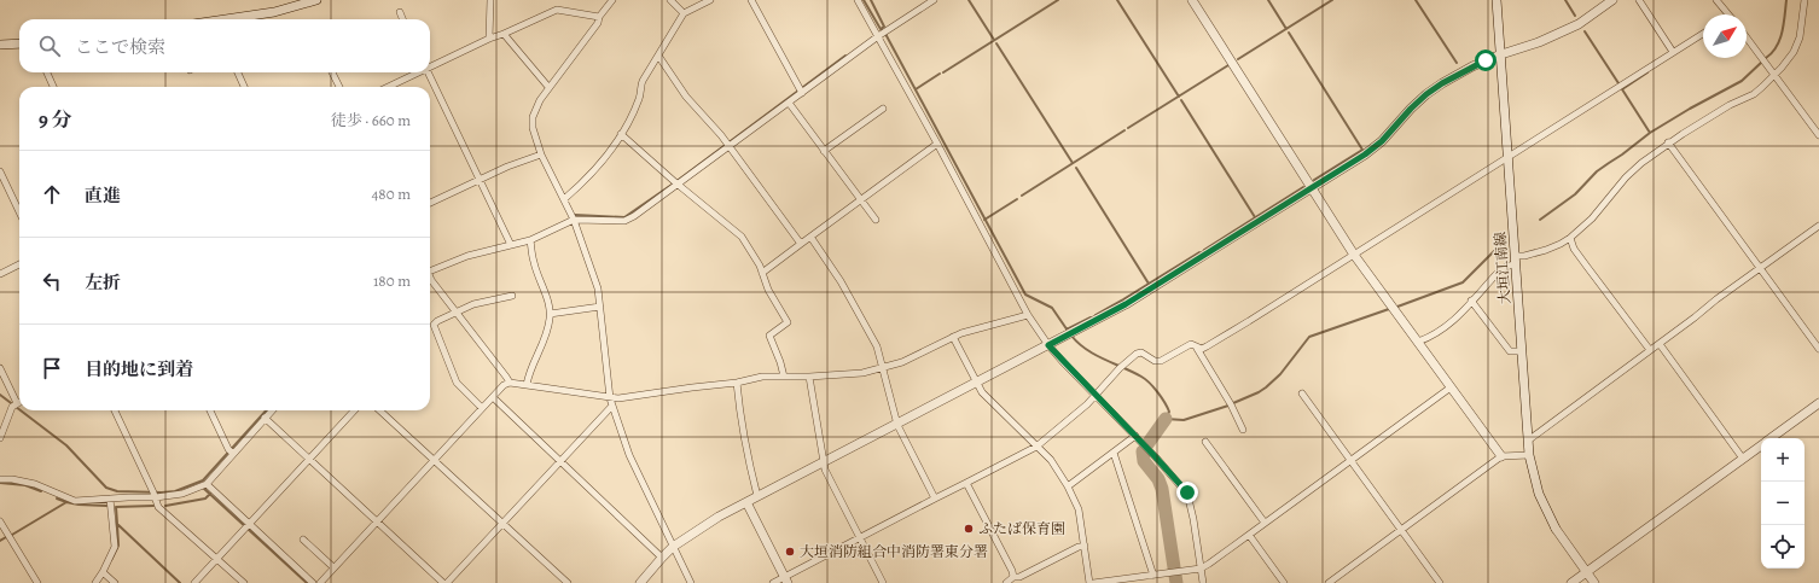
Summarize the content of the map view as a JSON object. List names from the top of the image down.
{
  "streets": {
    "street": ["大垣江南線"]
  },
  "places": ["ふたば保育園", "大垣消防組合中消防署東分署"],
  "north": "top right",
  "page": {
    "search": "ここで検索",
    "heading": ["9 分", "徒歩 · 660 m"],
    "list": [
      ["直進", "480 m"],
      ["左折", "180 m"],
      "目的地に到着"
    ],
    "map_buttons": ["+", "−"]
  }
}
